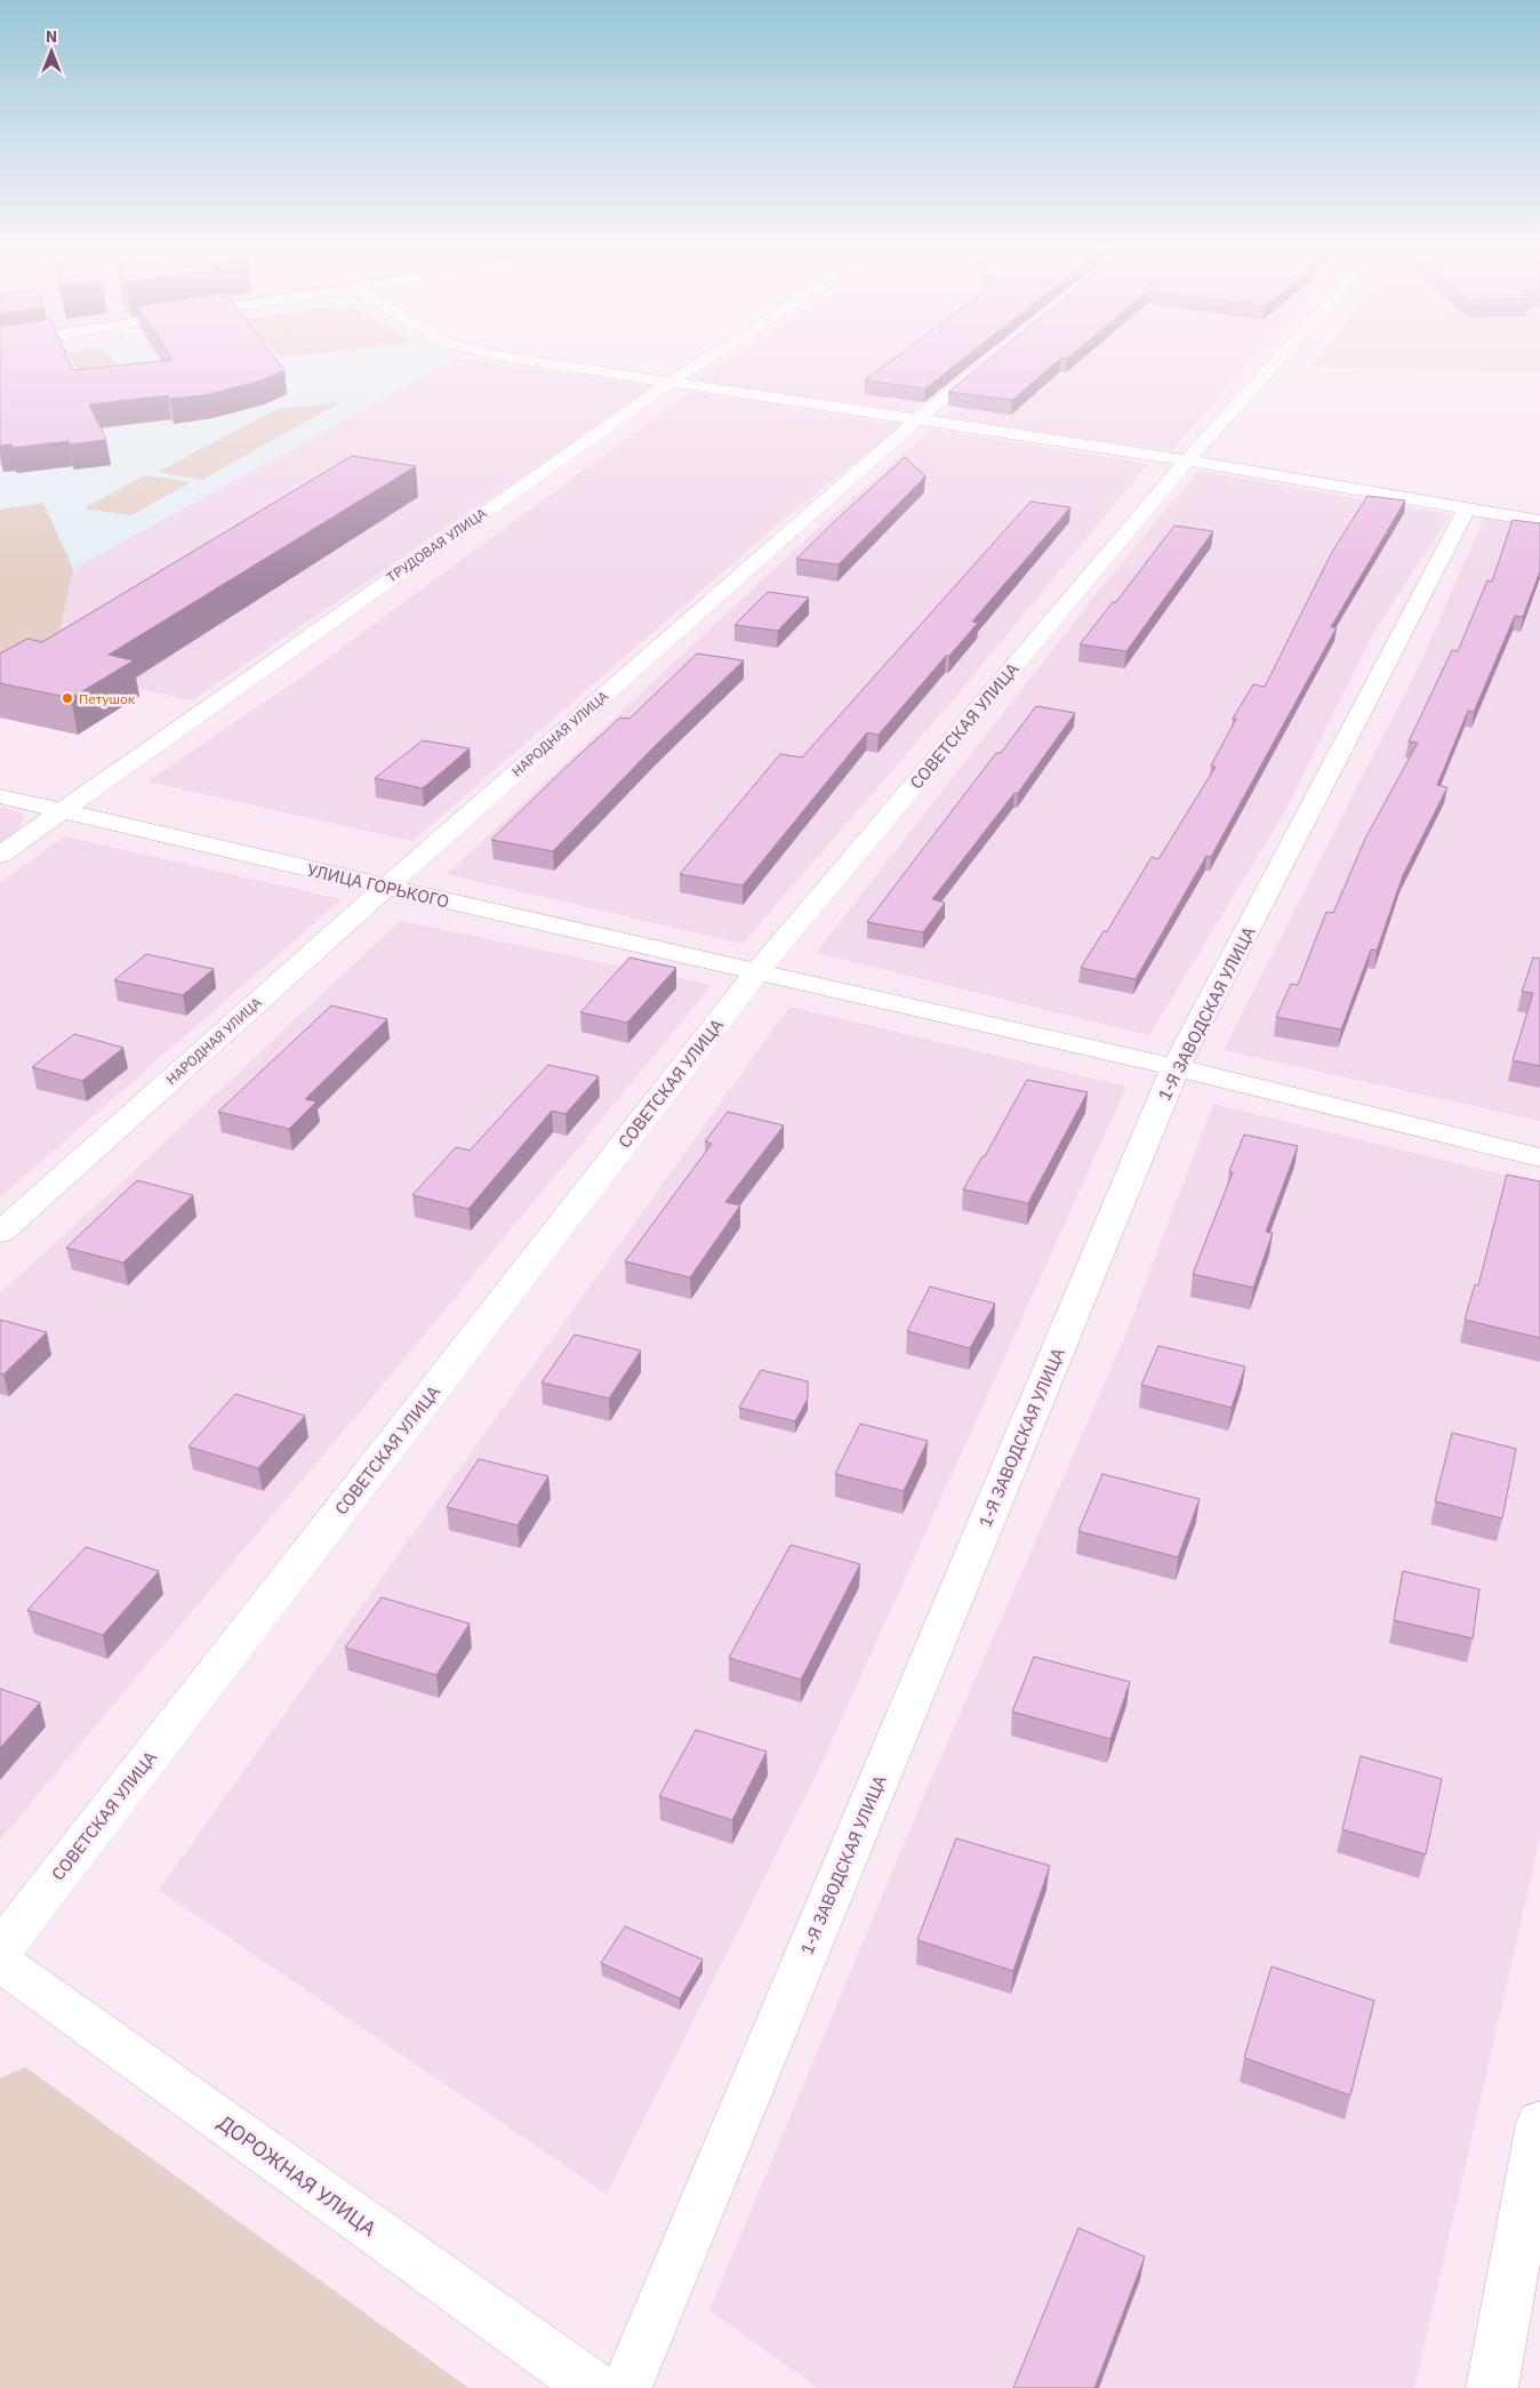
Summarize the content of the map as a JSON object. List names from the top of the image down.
{
  "streets": {
    "street": [
      "ТРУДОВАЯ УЛИЦА",
      "СОВЕТСКАЯ УЛИЦА",
      "НАРОДНАЯ УЛИЦА",
      "УЛИЦА ГОРЬКОГО",
      "1-Я ЗАВОДСКАЯ УЛИЦА",
      "ДОРОЖНАЯ УЛИЦА"
    ]
  },
  "crossings": [
    ["ТРУДОВАЯ УЛИЦА", "УЛИЦА ГОРЬКОГО"],
    ["СОВЕТСКАЯ УЛИЦА", "УЛИЦА ГОРЬКОГО"],
    ["НАРОДНАЯ УЛИЦА", "УЛИЦА ГОРЬКОГО"],
    ["УЛИЦА ГОРЬКОГО", "1-Я ЗАВОДСКАЯ УЛИЦА"]
  ],
  "places": ["Петушок"],
  "north": "top"
}
